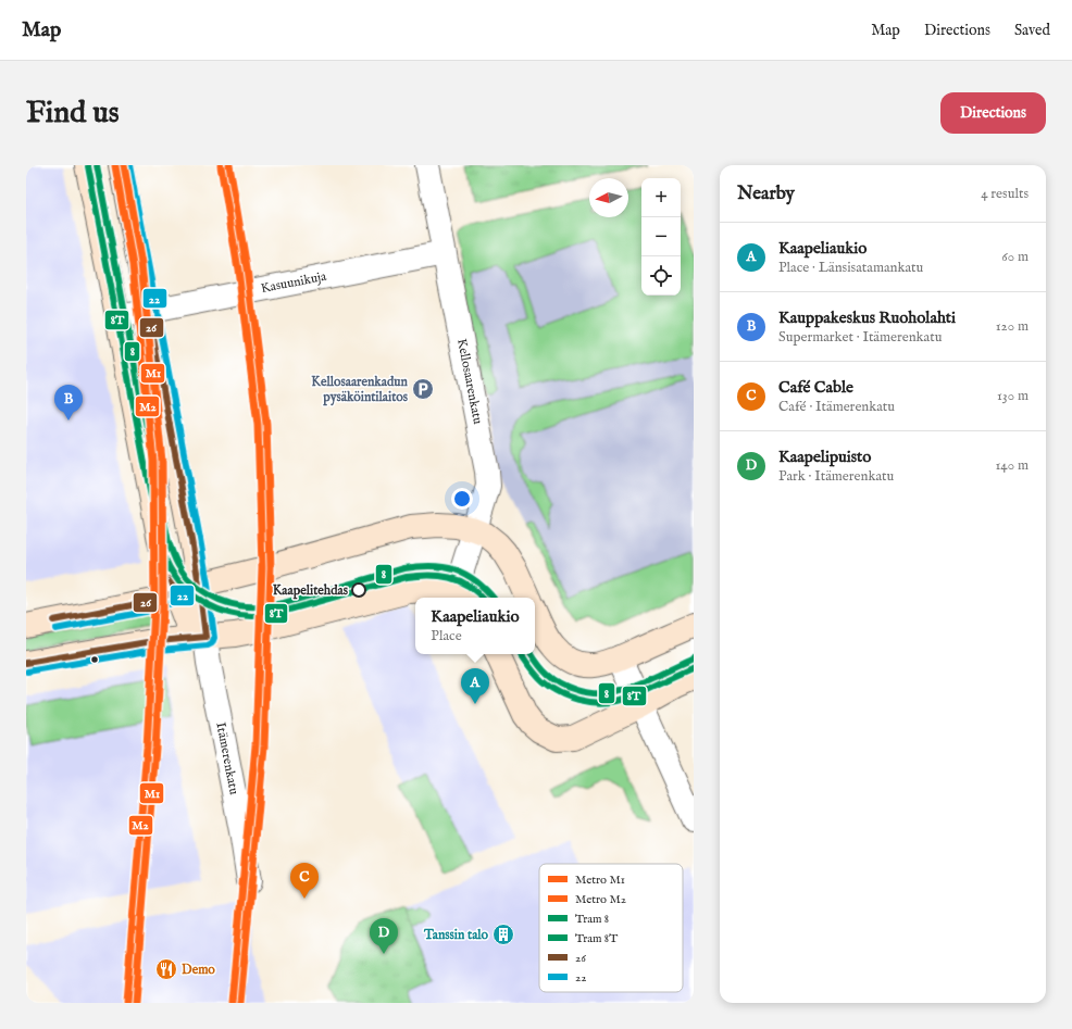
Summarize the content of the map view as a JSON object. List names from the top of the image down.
{
  "streets": {
    "main road": ["Itämerenkatu"],
    "street": ["Kasuunikuja", "Kellosaarenkatu"]
  },
  "crossings": [
    ["Kasuunikuja", "Kellosaarenkatu"],
    ["Kasuunikuja", "Itämerenkatu"]
  ],
  "places": {
    "parking": ["Kellosaarenkadun pysäköintilaitos"],
    "other": ["Kaapelitehdas"],
    "building": ["Tanssin talo"],
    "restaurant": ["Demo"]
  },
  "lines": [
    "metro line M1",
    "tram line 8",
    "transit line 26",
    "transit line 22",
    "metro line M2",
    "tram line 8T"
  ],
  "legend": [
    "Metro M1",
    "Metro M2",
    "Tram 8",
    "Tram 8T",
    "26",
    "22"
  ],
  "north": "left",
  "page": {
    "header": "Map",
    "nav": ["Map", "Directions", "Saved"],
    "buttons": "Directions",
    "title": "Find us",
    "heading": ["Nearby", "4 results"],
    "map_buttons": ["+", "−"],
    "list": [
      {
        "mark": "A",
        "name": "Kaapeliaukio",
        "note": "Place · Länsisatamankatu",
        "value": "60 m"
      },
      {
        "mark": "B",
        "name": "Kauppakeskus Ruoholahti",
        "note": "Supermarket · Itämerenkatu",
        "value": "120 m"
      },
      {
        "mark": "C",
        "name": "Café Cable",
        "note": "Café · Itämerenkatu",
        "value": "130 m"
      },
      {
        "mark": "D",
        "name": "Kaapelipuisto",
        "note": "Park · Itämerenkatu",
        "value": "140 m"
      }
    ],
    "pins": [
      "B",
      "A",
      "C",
      "D"
    ],
    "popup": ["Kaapeliaukio", "Place"]
  }
}
